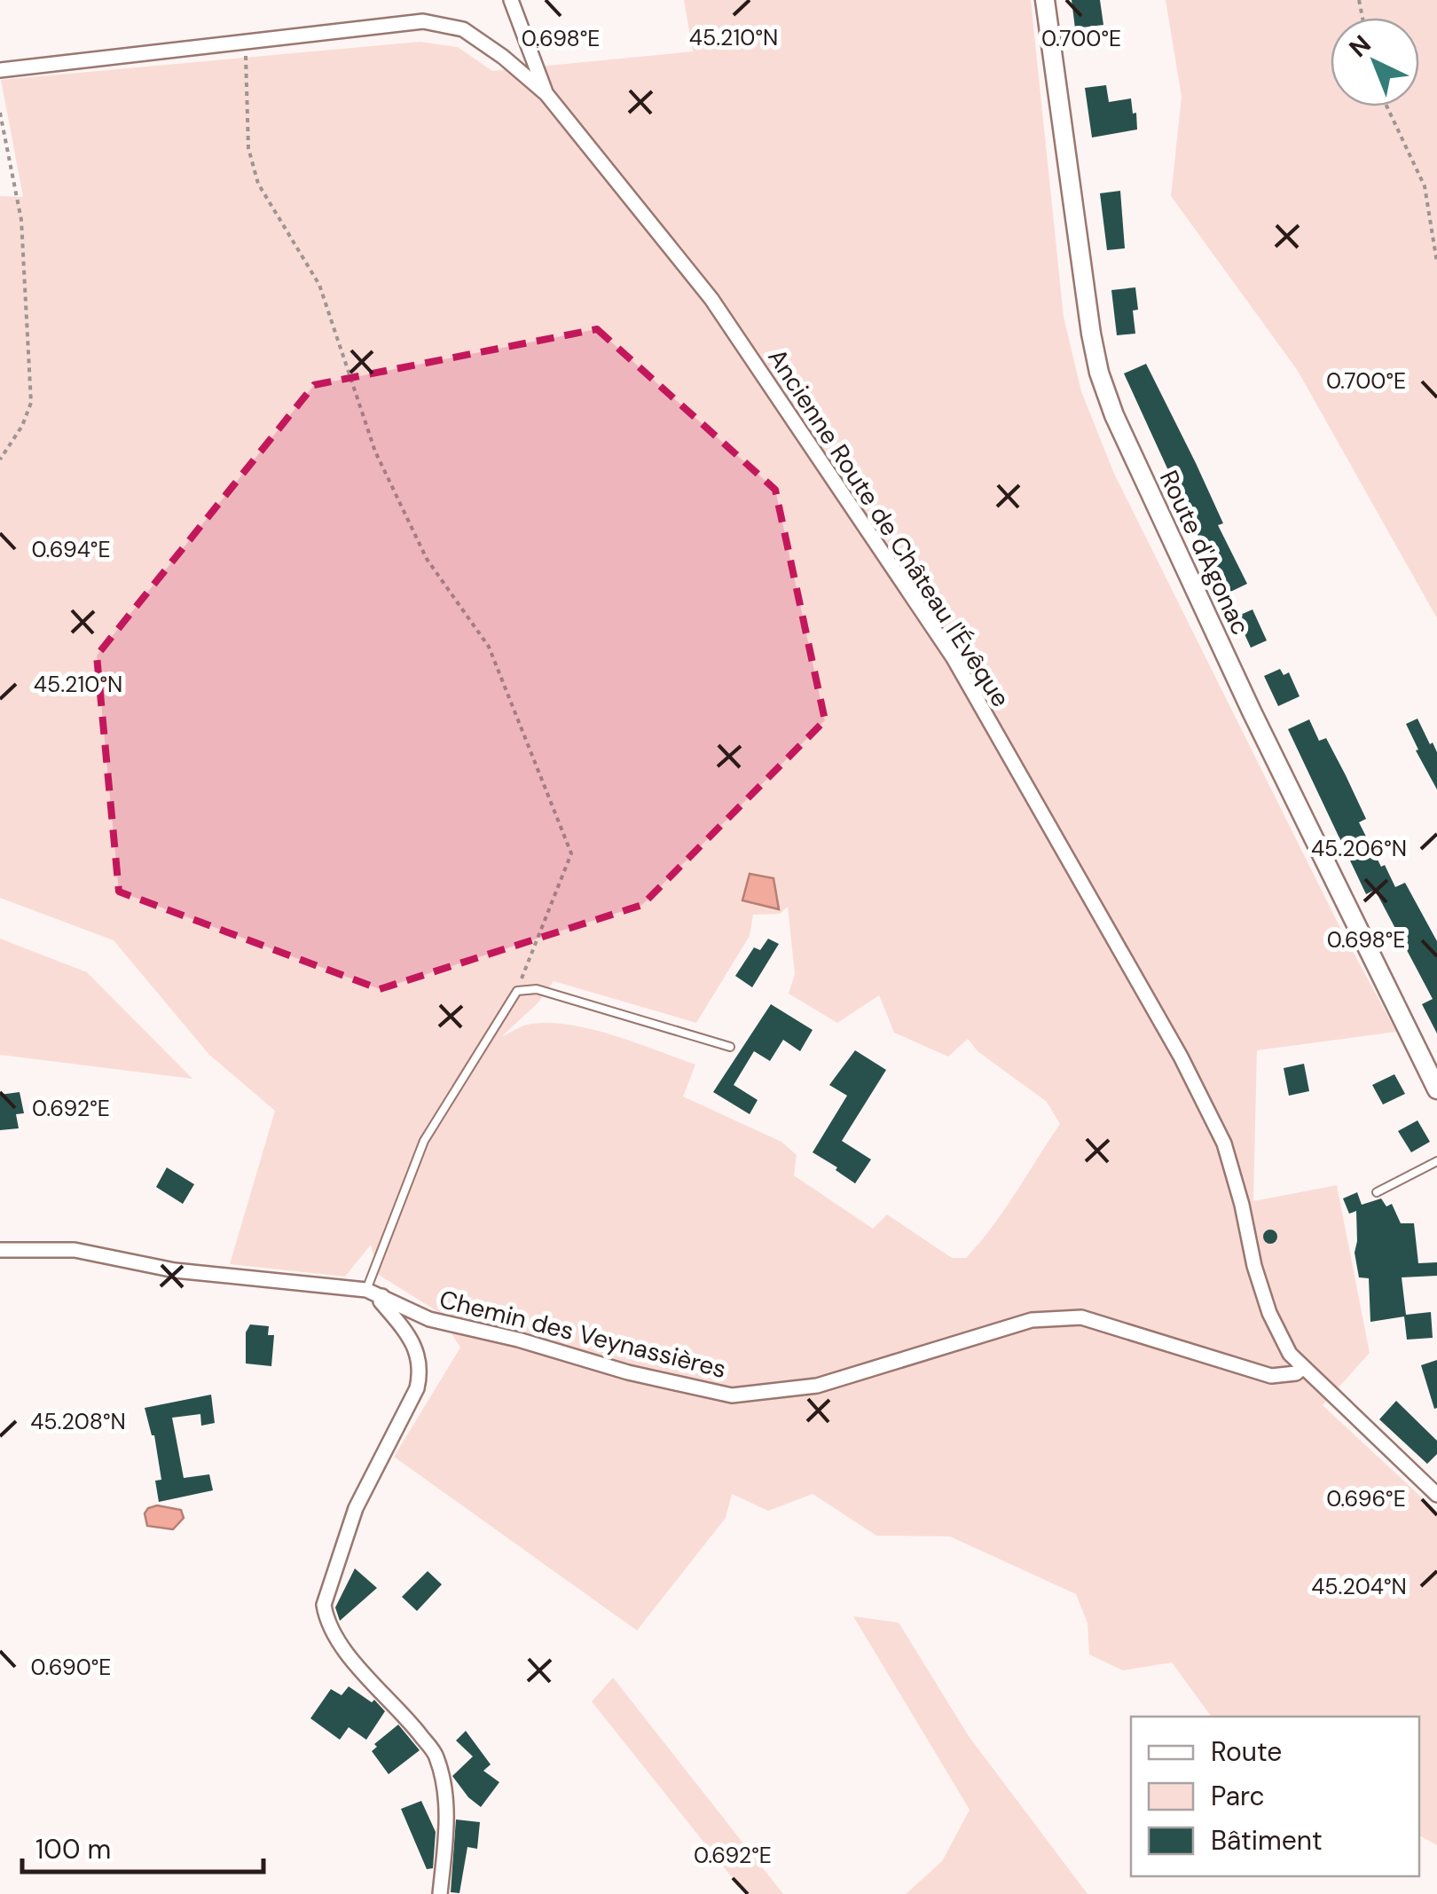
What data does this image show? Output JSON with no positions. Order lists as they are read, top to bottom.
{
  "streets": {
    "main road": ["Route d'Agonac"],
    "street": ["Ancienne Route de Château l'Évêque", "Chemin des Veynassières"]
  },
  "crossings": [
    ["Ancienne Route de Château l'Évêque", "Chemin des Veynassières"]
  ],
  "legend": ["Route", "Parc", "Bâtiment"],
  "scale_bar": "100 m",
  "north": "top left",
  "coordinates": [
    "45.210°N",
    "0.698°E",
    "0.700°E",
    "0.694°E",
    "45.206°N",
    "0.692°E",
    "45.208°N",
    "0.696°E",
    "45.204°N",
    "0.690°E"
  ]
}
